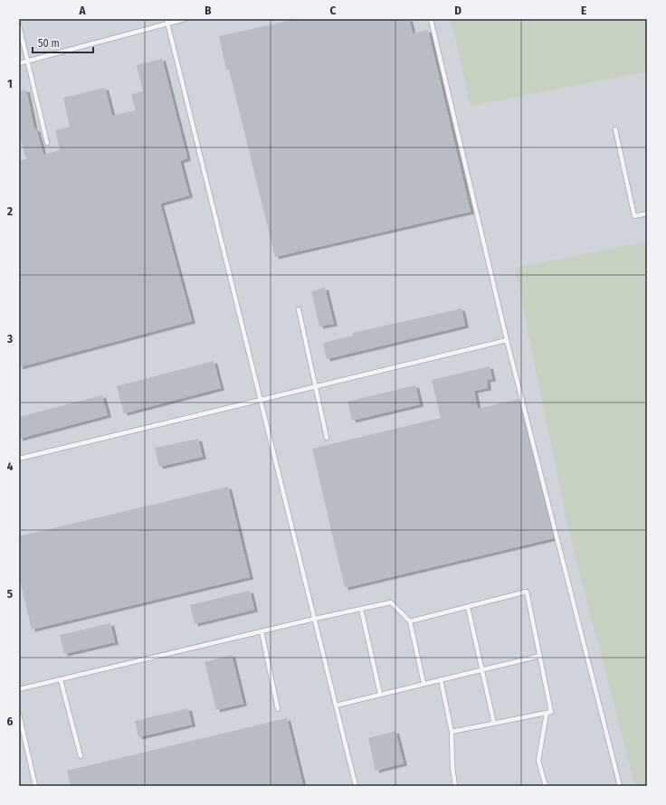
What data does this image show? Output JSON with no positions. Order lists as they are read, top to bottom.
{
  "scale_bar": "50 m",
  "grid": {
    "columns": [
      "A",
      "B",
      "C",
      "D",
      "E"
    ],
    "rows": [
      "1",
      "2",
      "3",
      "4",
      "5",
      "6"
    ]
  }
}
